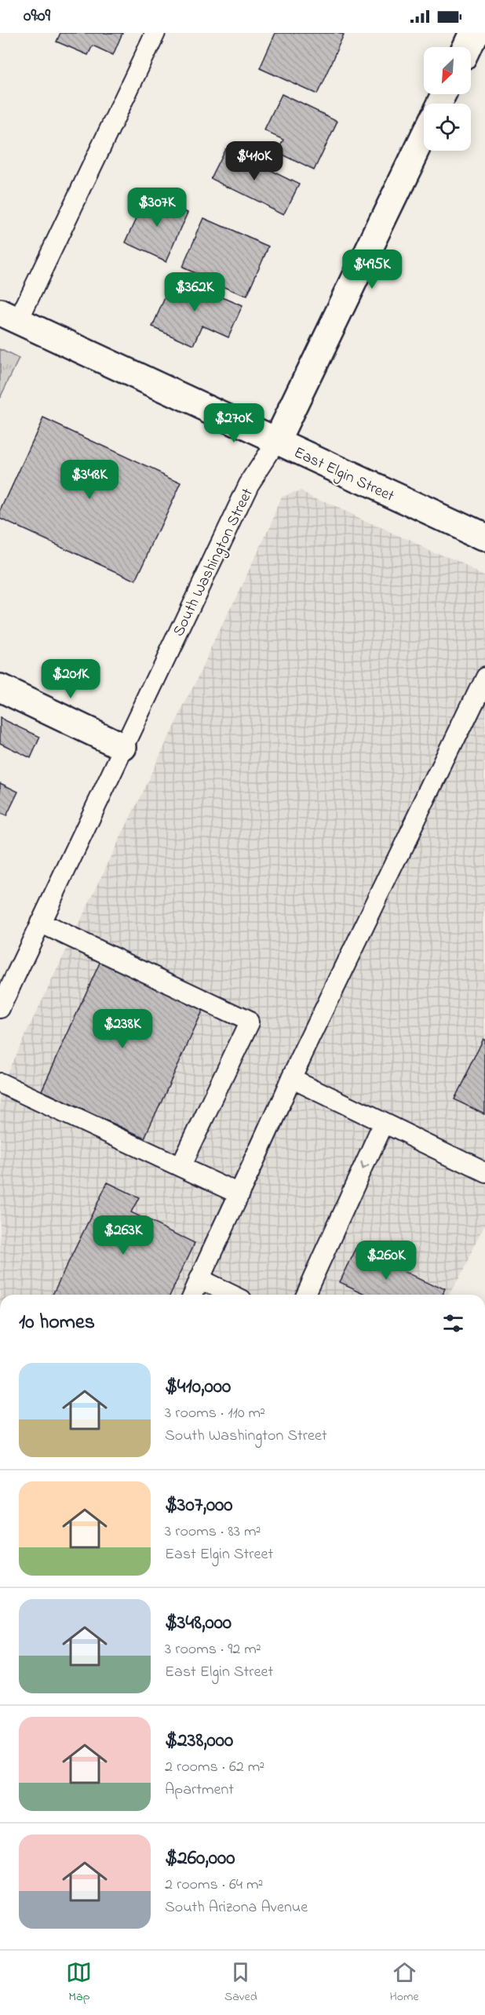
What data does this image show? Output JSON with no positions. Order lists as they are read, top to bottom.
{
  "streets": {
    "street": ["East Elgin Street", "South Washington Street"]
  },
  "crossings": [
    ["East Elgin Street", "South Washington Street"]
  ],
  "north": "bottom left",
  "page": {
    "status": "09:09",
    "price": [
      "$410K",
      "$307K",
      "$495K",
      "$362K",
      "$270K",
      "$348K",
      "$201K",
      "$238K",
      "$263K",
      "$260K"
    ],
    "heading": "10 homes",
    "list": [
      {
        "name": "$410,000",
        "note": "3 rooms · 110 m² · South Washington Street"
      },
      {
        "name": "$307,000",
        "note": "3 rooms · 83 m² · East Elgin Street"
      },
      {
        "name": "$348,000",
        "note": "3 rooms · 92 m² · East Elgin Street"
      },
      {
        "name": "$238,000",
        "note": "2 rooms · 62 m² · Apartment"
      },
      {
        "name": "$260,000",
        "note": "2 rooms · 64 m² · South Arizona Avenue"
      }
    ],
    "tabs": ["Map", "Saved", "Home"]
  }
}
